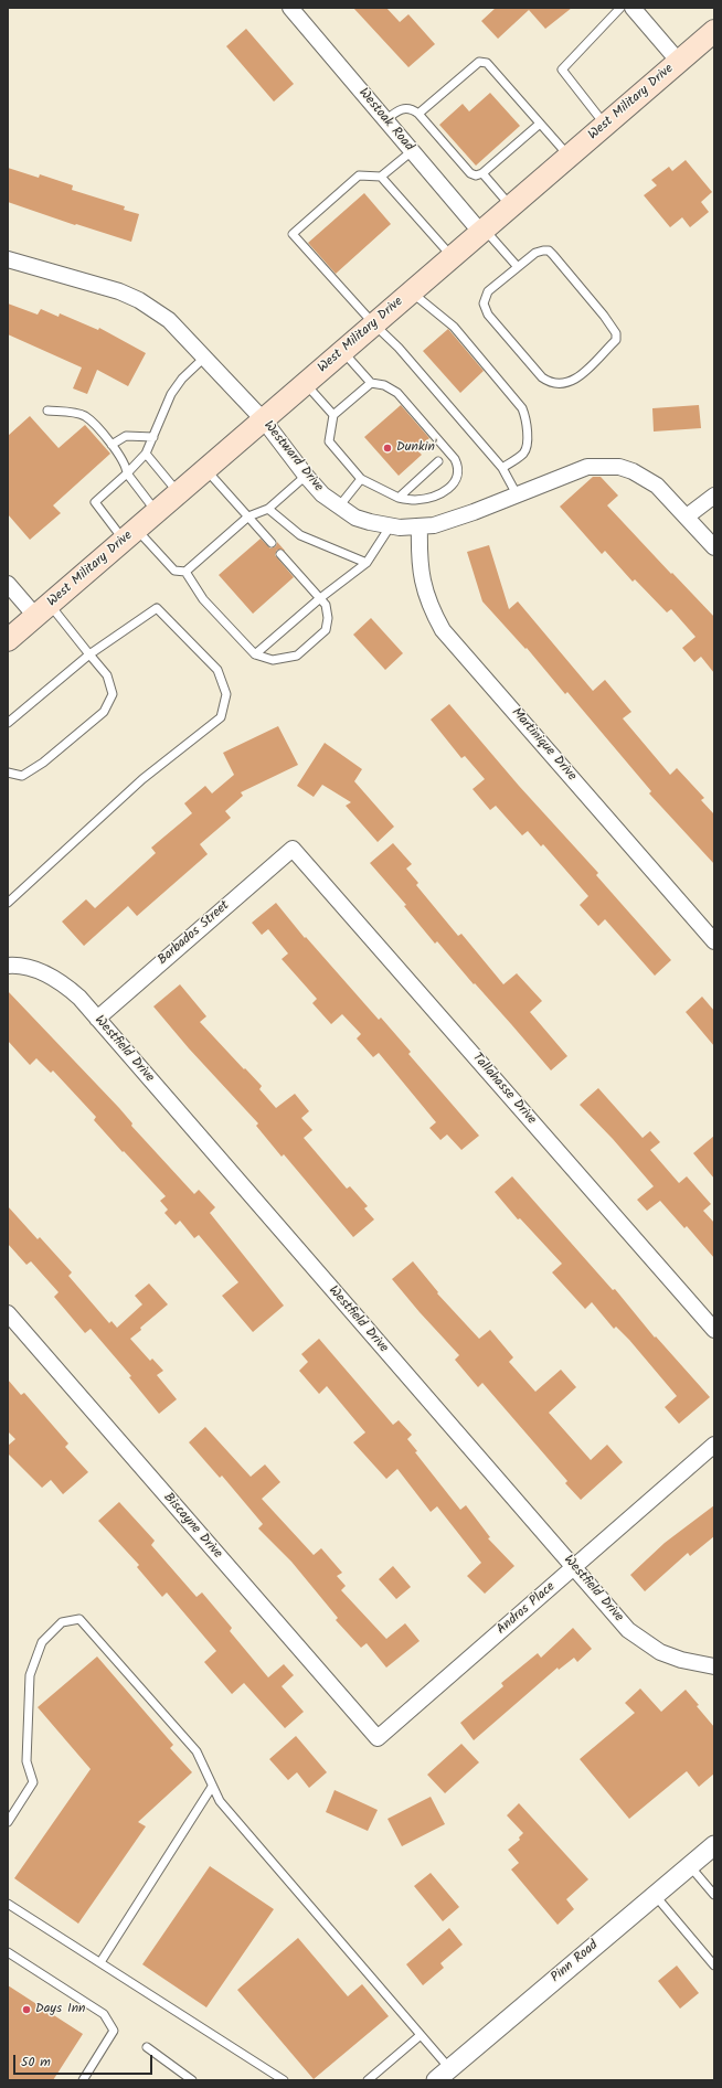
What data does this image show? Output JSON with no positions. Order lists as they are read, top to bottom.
{
  "streets": {
    "main road": ["West Military Drive"],
    "street": [
      "Westoak Road",
      "Westward Drive",
      "Martinique Drive",
      "Barbados Street",
      "Westfield Drive",
      "Tallahasse Drive",
      "Biscayne Drive",
      "Andros Place",
      "Pinn Road"
    ]
  },
  "crossings": [
    ["West Military Drive", "Westoak Road"],
    ["West Military Drive", "Westward Drive"],
    ["Westward Drive", "Martinique Drive"],
    ["Barbados Street", "Westfield Drive"],
    ["Barbados Street", "Tallahasse Drive"],
    ["Westfield Drive", "Andros Place"],
    ["Biscayne Drive", "Andros Place"]
  ],
  "places": ["Dunkin'", "Days Inn"],
  "scale_bar": "50 m"
}
